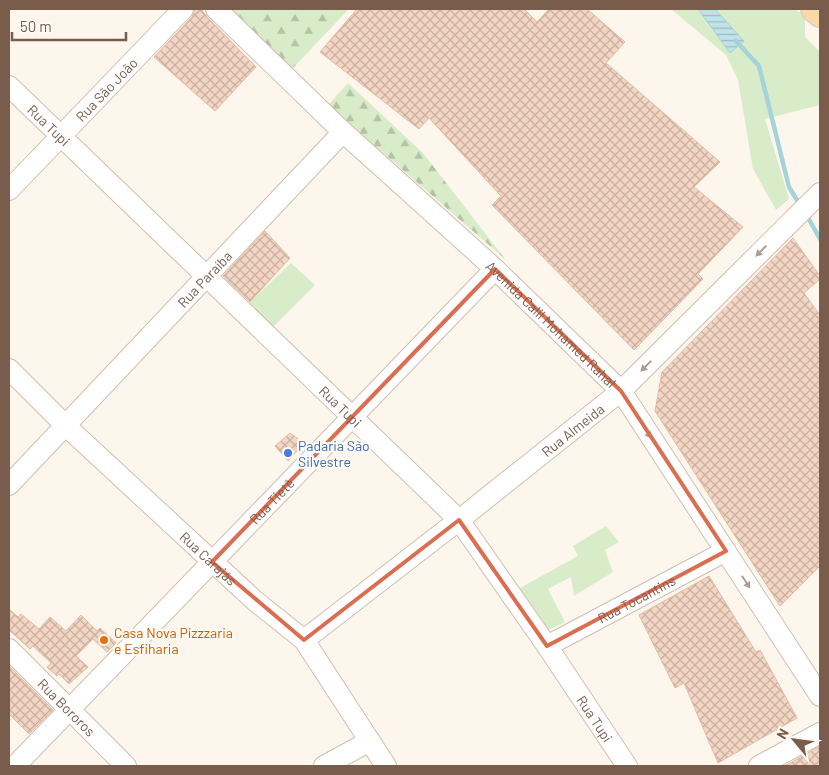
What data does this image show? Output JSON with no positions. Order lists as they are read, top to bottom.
{
  "streets": {
    "street": [
      "Rua São João",
      "Rua Tupi",
      "Rua Paraíba",
      "Avenida Calil Mohamed Rahal",
      "Rua Almeida",
      "Rua Tietê",
      "Rua Carajás",
      "Rua Tocantins",
      "Rua Bororos"
    ]
  },
  "crossings": [
    ["Rua São João", "Rua Tupi"],
    ["Rua Tupi", "Rua Paraíba"],
    ["Rua Tupi", "Rua Almeida"],
    ["Rua Tupi", "Rua Tietê"],
    ["Rua Tupi", "Rua Tocantins"],
    ["Rua Paraíba", "Avenida Calil Mohamed Rahal"],
    ["Rua Paraíba", "Rua Carajás"],
    ["Avenida Calil Mohamed Rahal", "Rua Almeida"],
    ["Avenida Calil Mohamed Rahal", "Rua Tietê"],
    ["Avenida Calil Mohamed Rahal", "Rua Tocantins"],
    ["Rua Almeida", "Rua Carajás"],
    ["Rua Tietê", "Rua Carajás"],
    ["Rua Tietê", "Rua Bororos"]
  ],
  "one_way": ["Avenida Calil Mohamed Rahal", "Rua Almeida"],
  "places": ["Padaria São Silvestre", "Casa Nova Pizzzaria e Esfiharia"],
  "scale_bar": "50 m",
  "north": "top left"
}
